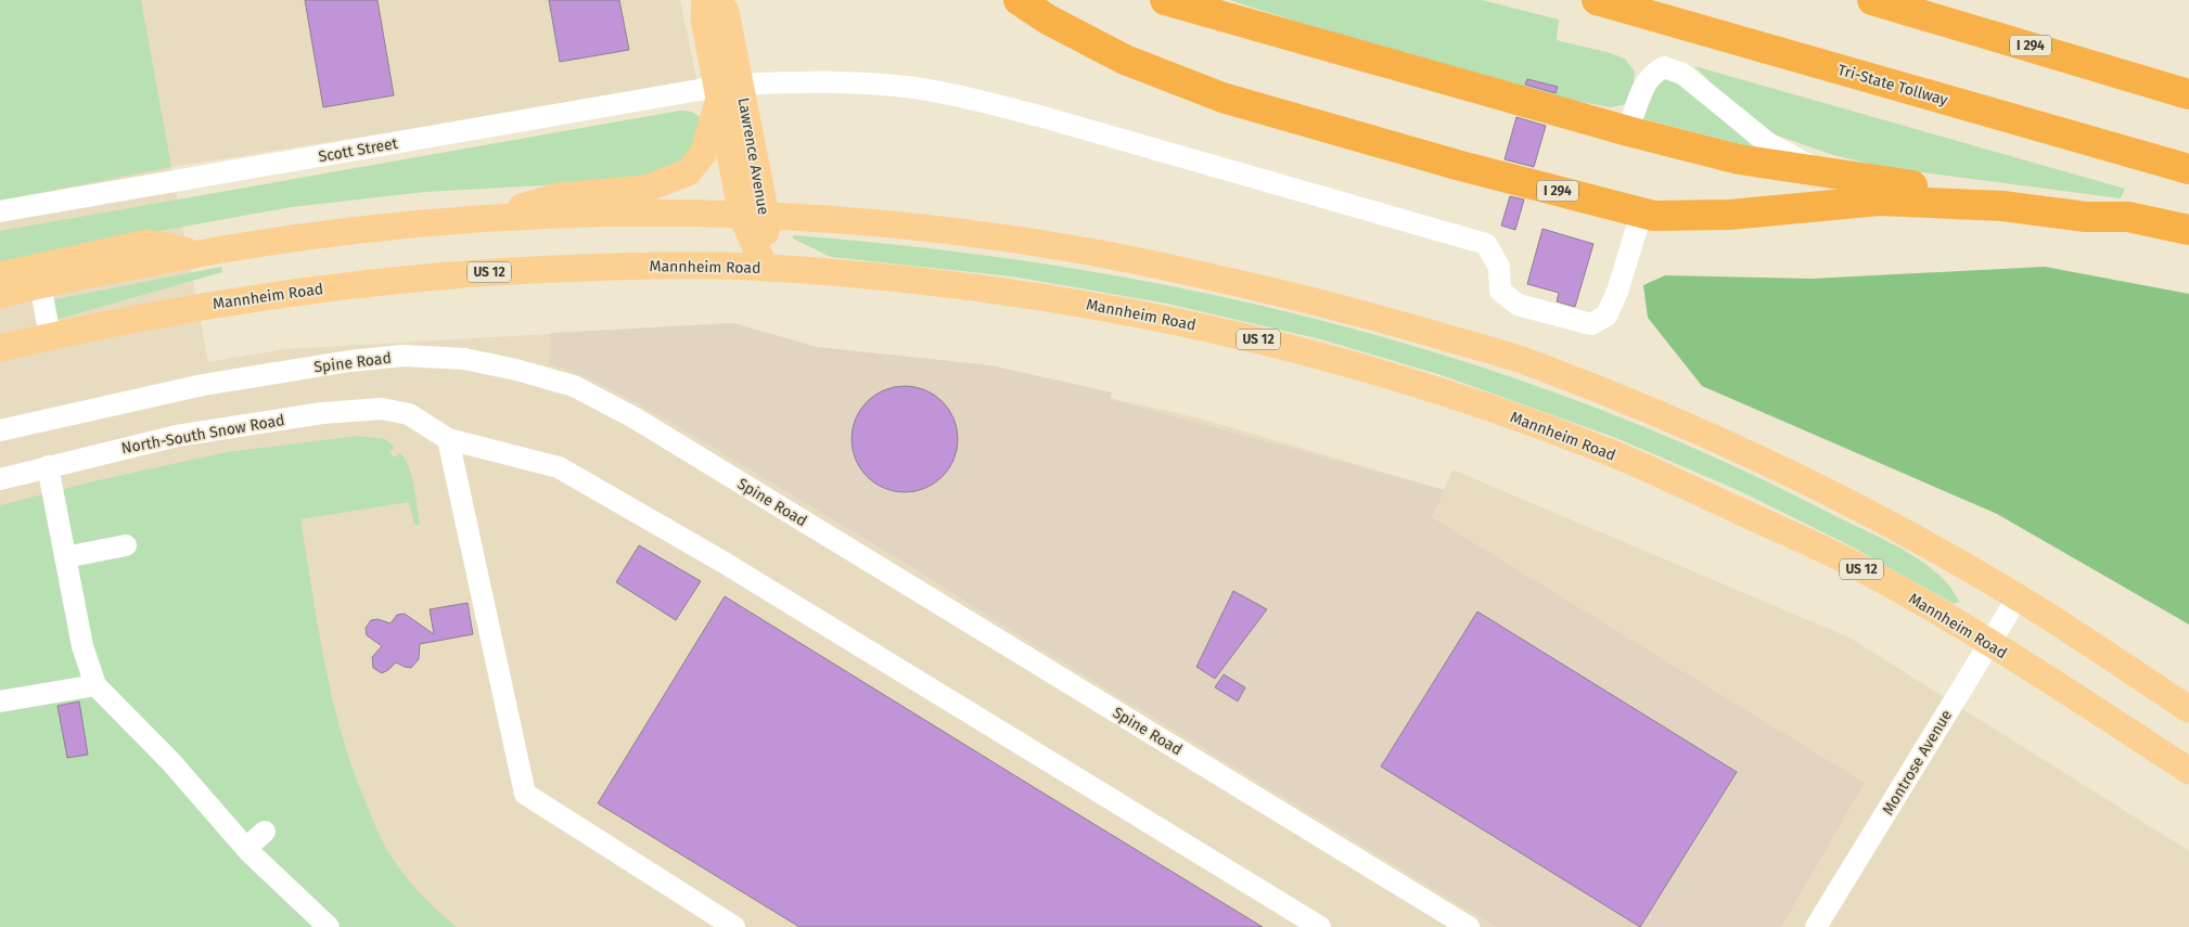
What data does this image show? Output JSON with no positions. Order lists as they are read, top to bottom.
{
  "streets": {
    "highway": ["I 294", "Tri-State Tollway"],
    "main road": ["Lawrence Avenue", "Mannheim Road", "US 12"],
    "street": [
      "Scott Street",
      "Spine Road",
      "North-South Snow Road",
      "Montrose Avenue"
    ]
  },
  "crossings": [
    ["I 294", "Scott Street"],
    ["Scott Street", "Lawrence Avenue"],
    ["Lawrence Avenue", "Mannheim Road"],
    ["Mannheim Road", "Montrose Avenue"]
  ]
}
